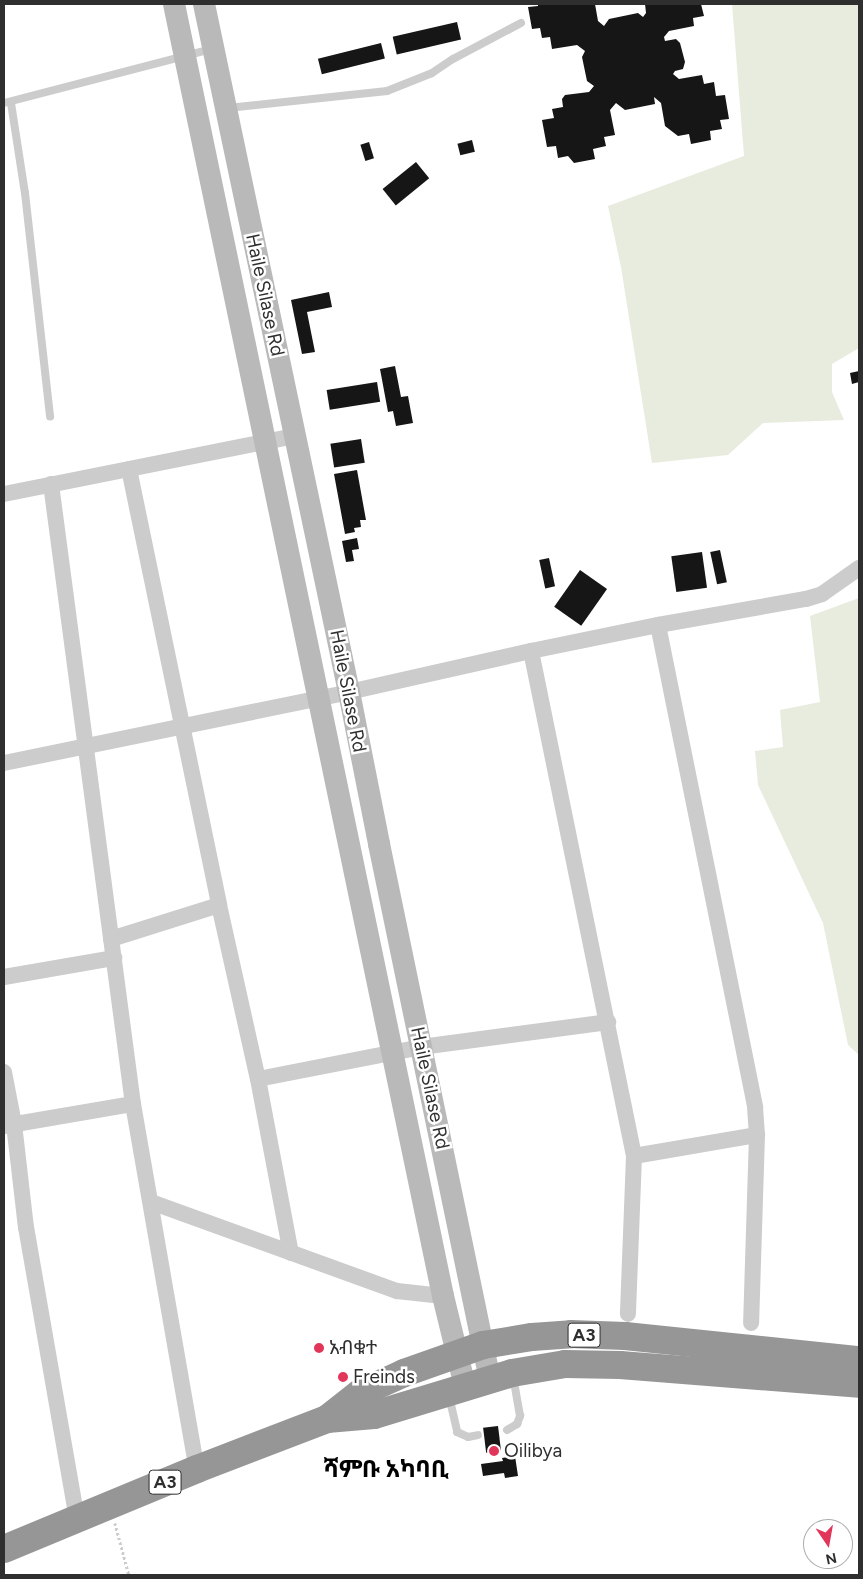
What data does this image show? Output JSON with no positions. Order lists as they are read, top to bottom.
{
  "streets": {
    "highway": ["A3"],
    "main road": ["Haile Silase Rd"]
  },
  "crossings": [
    ["Haile Silase Rd", "A3"]
  ],
  "districts": ["ሻምቡ አካባቢ"],
  "places": ["አብቁተ", "Freinds", "Oilibya"],
  "north": "bottom"
}
